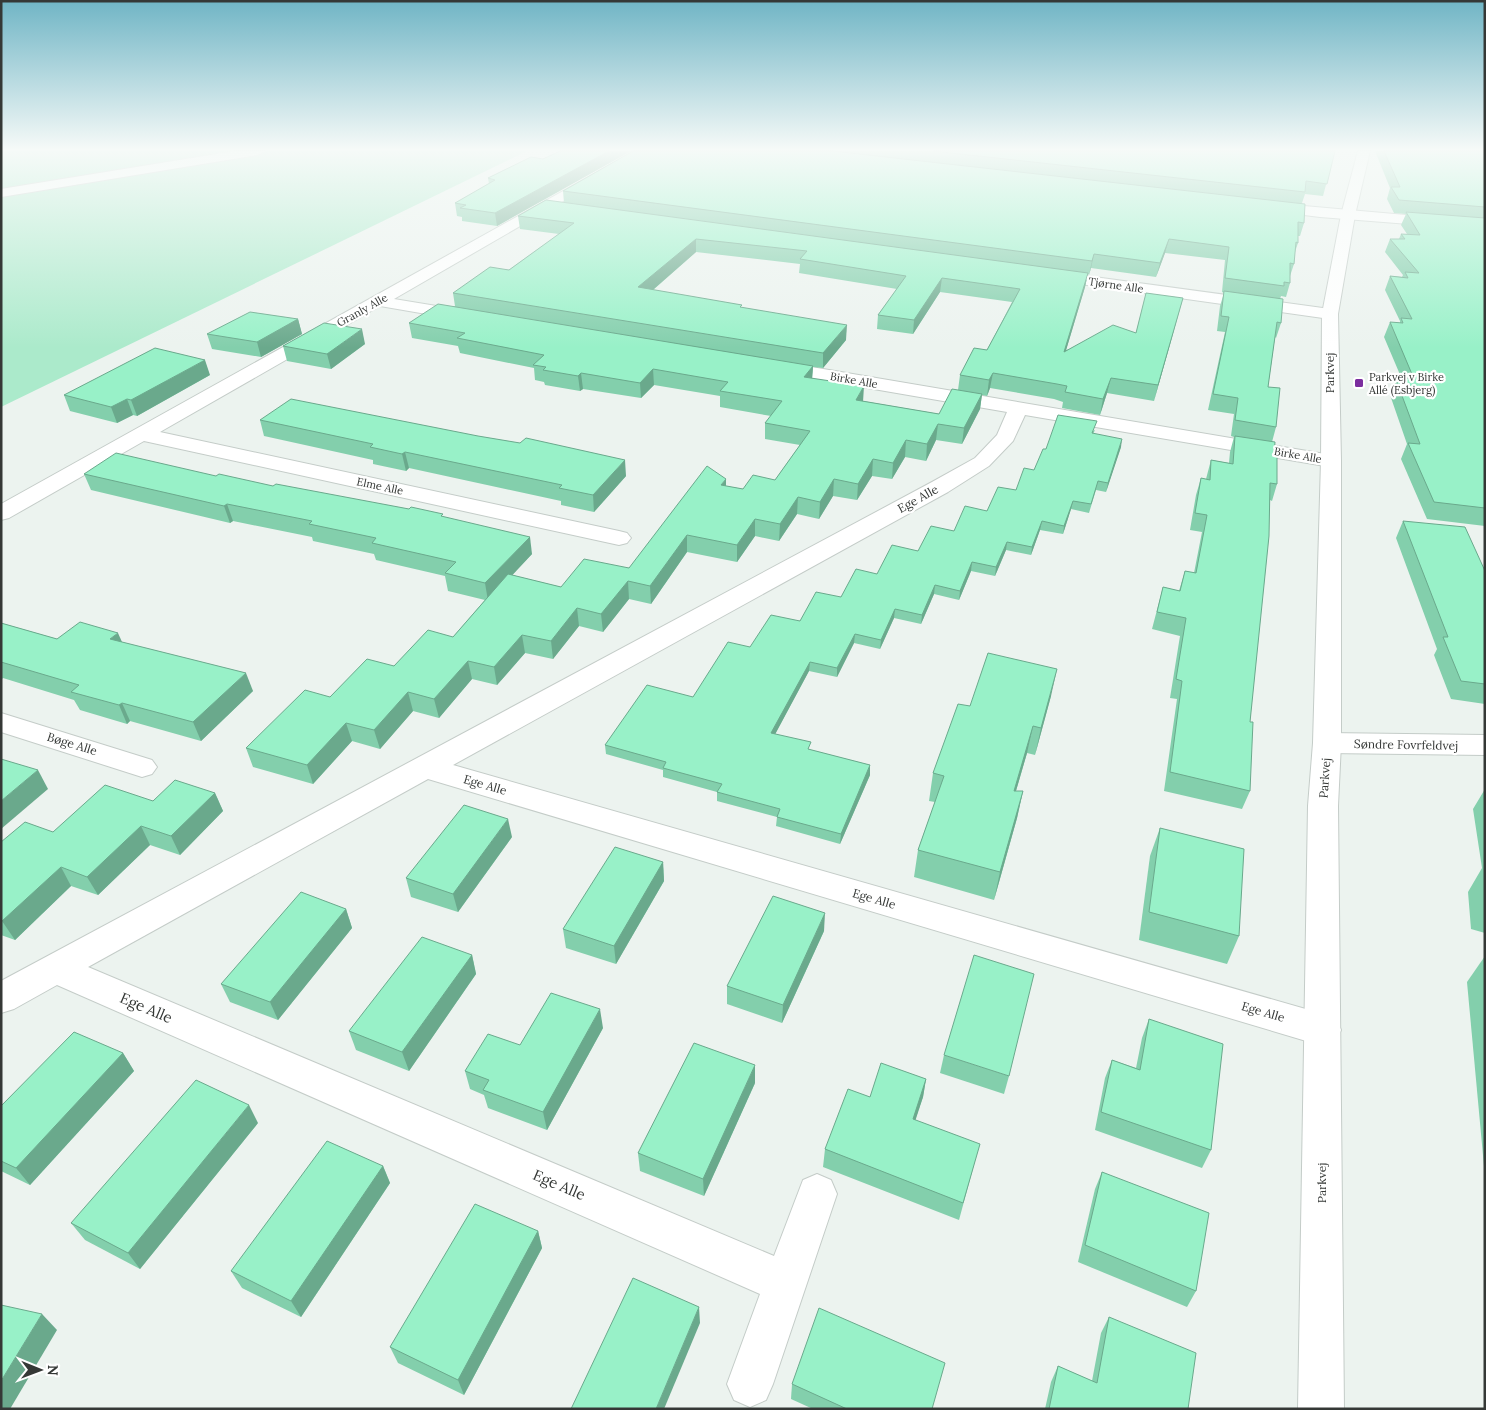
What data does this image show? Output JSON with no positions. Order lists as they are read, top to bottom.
{
  "streets": {
    "street": [
      "Tjørne Alle",
      "Granly Alle",
      "Parkvej",
      "Birke Alle",
      "Elme Alle",
      "Ege Alle",
      "Bøge Alle",
      "Søndre Fovrfeldvej"
    ]
  },
  "crossings": [
    ["Tjørne Alle", "Parkvej"],
    ["Granly Alle", "Elme Alle"],
    ["Parkvej", "Birke Alle"],
    ["Parkvej", "Ege Alle"],
    ["Parkvej", "Søndre Fovrfeldvej"],
    ["Birke Alle", "Ege Alle"]
  ],
  "places": {
    "transit": ["Parkvej v Birke Allé (Esbjerg)"]
  },
  "north": "right"
}
